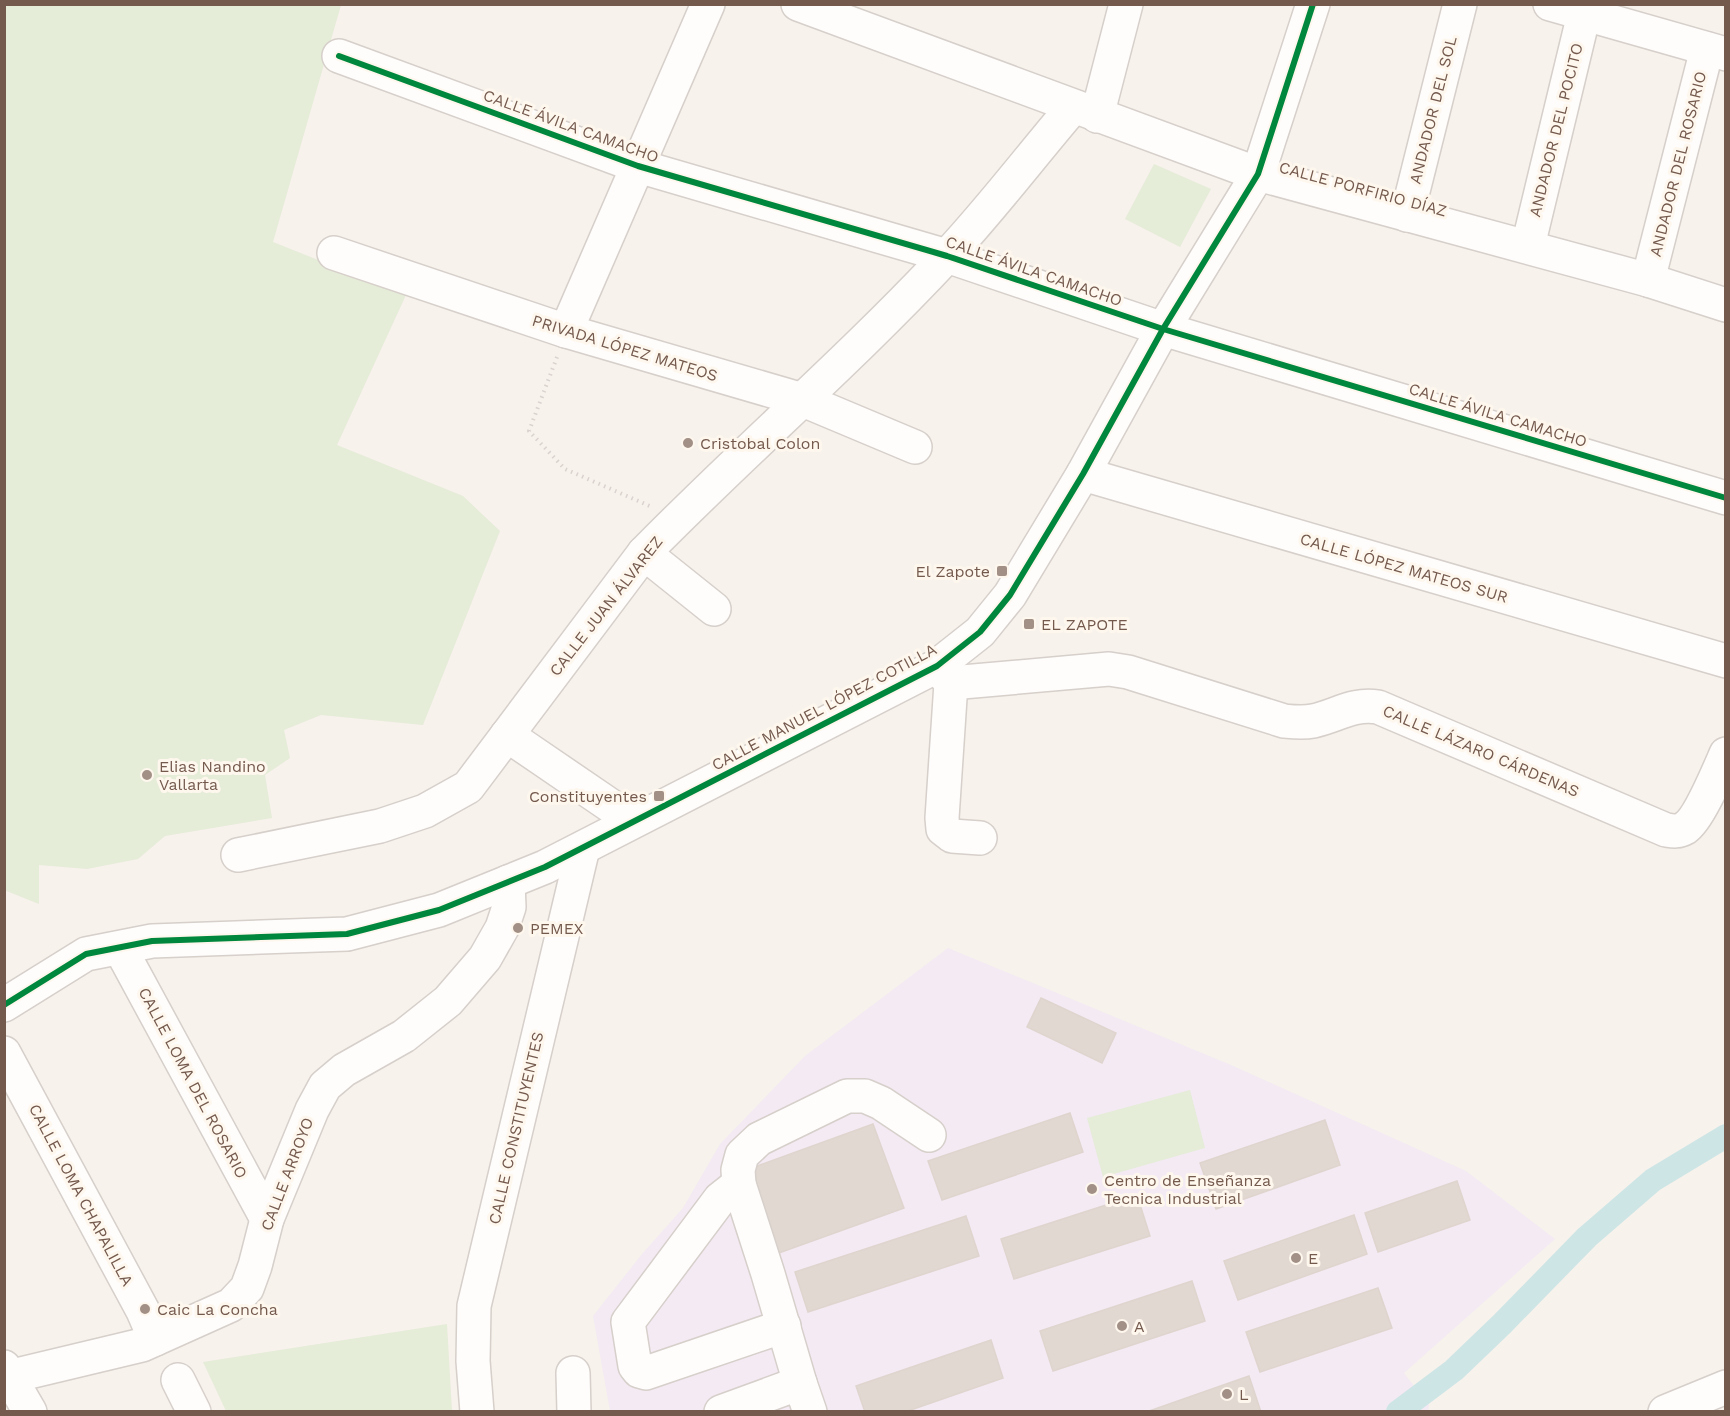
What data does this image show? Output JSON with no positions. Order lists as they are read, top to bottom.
{
  "streets": {
    "street": [
      "ANDADOR DEL SOL",
      "CALLE ÁVILA CAMACHO",
      "ANDADOR DEL POCITO",
      "ANDADOR DEL ROSARIO",
      "CALLE PORFIRIO DÍAZ",
      "PRIVADA LÓPEZ MATEOS",
      "CALLE LÓPEZ MATEOS SUR",
      "CALLE JUAN ÁLVAREZ",
      "CALLE MANUEL LÓPEZ COTILLA",
      "CALLE LÁZARO CÁRDENAS",
      "CALLE LOMA DEL ROSARIO",
      "CALLE CONSTITUYENTES",
      "CALLE ARROYO",
      "CALLE LOMA CHAPALILLA"
    ]
  },
  "crossings": [
    ["ANDADOR DEL SOL", "CALLE PORFIRIO DÍAZ"],
    ["CALLE ÁVILA CAMACHO", "CALLE JUAN ÁLVAREZ"],
    ["CALLE ÁVILA CAMACHO", "CALLE MANUEL LÓPEZ COTILLA"],
    ["ANDADOR DEL POCITO", "CALLE PORFIRIO DÍAZ"],
    ["ANDADOR DEL ROSARIO", "CALLE PORFIRIO DÍAZ"],
    ["CALLE PORFIRIO DÍAZ", "CALLE JUAN ÁLVAREZ"],
    ["CALLE PORFIRIO DÍAZ", "CALLE MANUEL LÓPEZ COTILLA"],
    ["PRIVADA LÓPEZ MATEOS", "CALLE JUAN ÁLVAREZ"],
    ["CALLE LÓPEZ MATEOS SUR", "CALLE MANUEL LÓPEZ COTILLA"],
    ["CALLE MANUEL LÓPEZ COTILLA", "CALLE LÁZARO CÁRDENAS"],
    ["CALLE MANUEL LÓPEZ COTILLA", "CALLE LOMA DEL ROSARIO"],
    ["CALLE MANUEL LÓPEZ COTILLA", "CALLE CONSTITUYENTES"],
    ["CALLE MANUEL LÓPEZ COTILLA", "CALLE ARROYO"],
    ["CALLE LOMA DEL ROSARIO", "CALLE ARROYO"],
    ["CALLE ARROYO", "CALLE LOMA CHAPALILLA"]
  ],
  "places": {
    "other": [
      "Cristobal Colon",
      "Elias Nandino Vallarta",
      "PEMEX",
      "Centro de Enseñanza Tecnica Industrial",
      "E",
      "Caic La Concha",
      "A",
      "L"
    ],
    "transit": ["El Zapote", "EL ZAPOTE", "Constituyentes"]
  }
}
